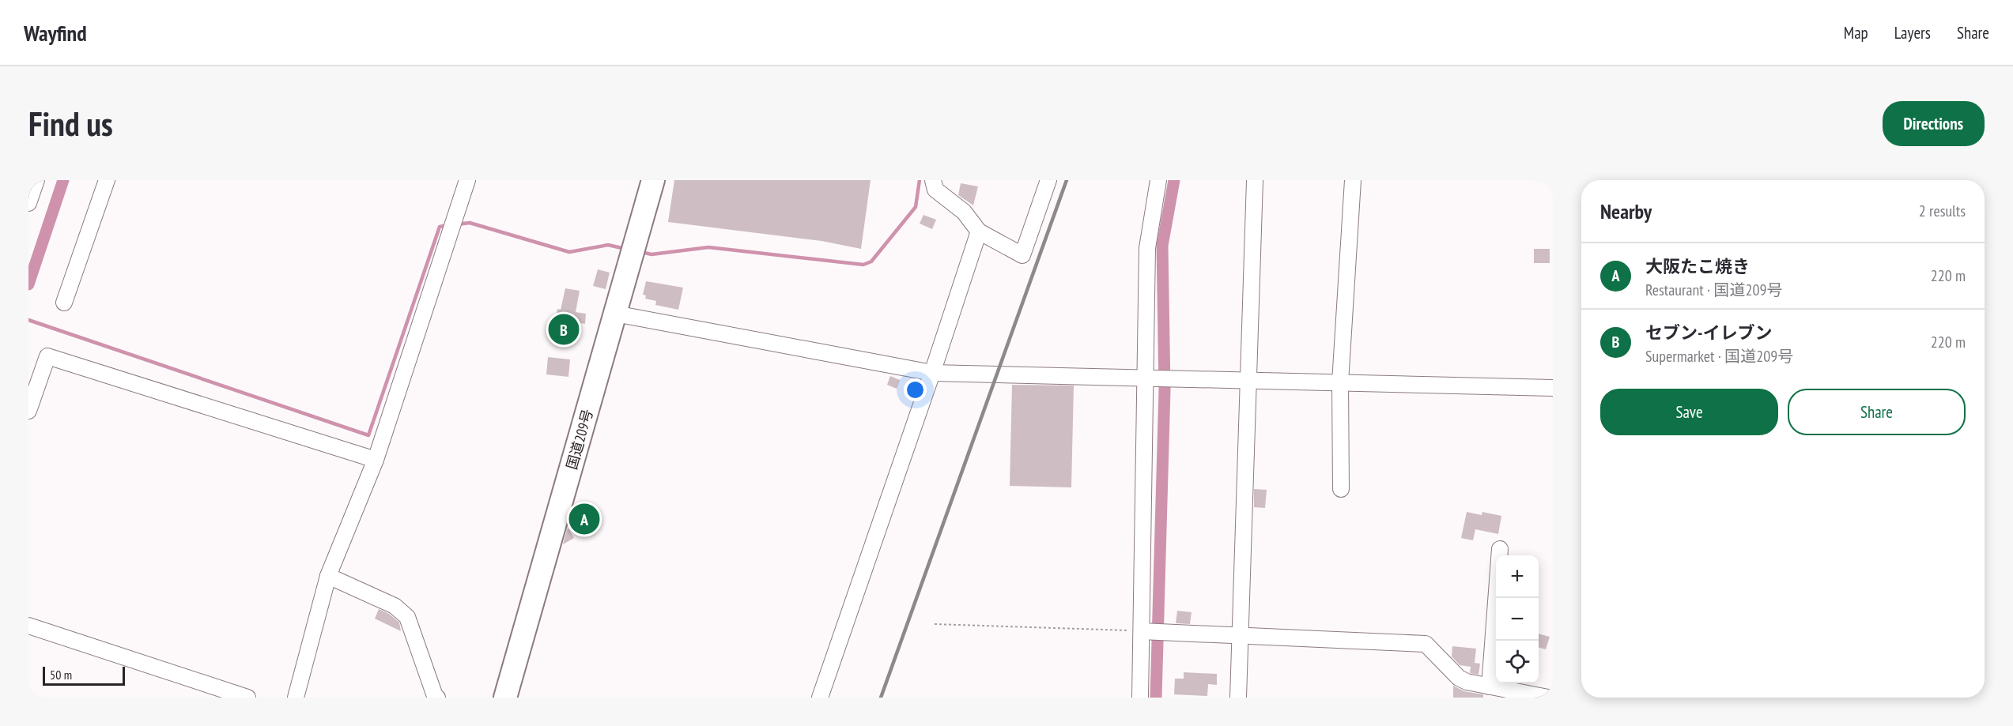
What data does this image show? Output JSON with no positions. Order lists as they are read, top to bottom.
{
  "streets": {
    "highway": ["国道209号"]
  },
  "scale_bar": "50 m",
  "page": {
    "header": "Wayfind",
    "nav": ["Map", "Layers", "Share"],
    "buttons": [
      "Directions",
      ["Save", "Share"]
    ],
    "title": "Find us",
    "heading": ["Nearby", "2 results"],
    "list": [
      {
        "mark": "A",
        "name": "大阪たこ焼き",
        "note": "Restaurant · 国道209号",
        "value": "220 m"
      },
      {
        "mark": "B",
        "name": "セブン-イレブン",
        "note": "Supermarket · 国道209号",
        "value": "220 m"
      }
    ],
    "pins": ["B", "A"],
    "map_buttons": ["+", "−"],
    "scale": "50 m"
  }
}
